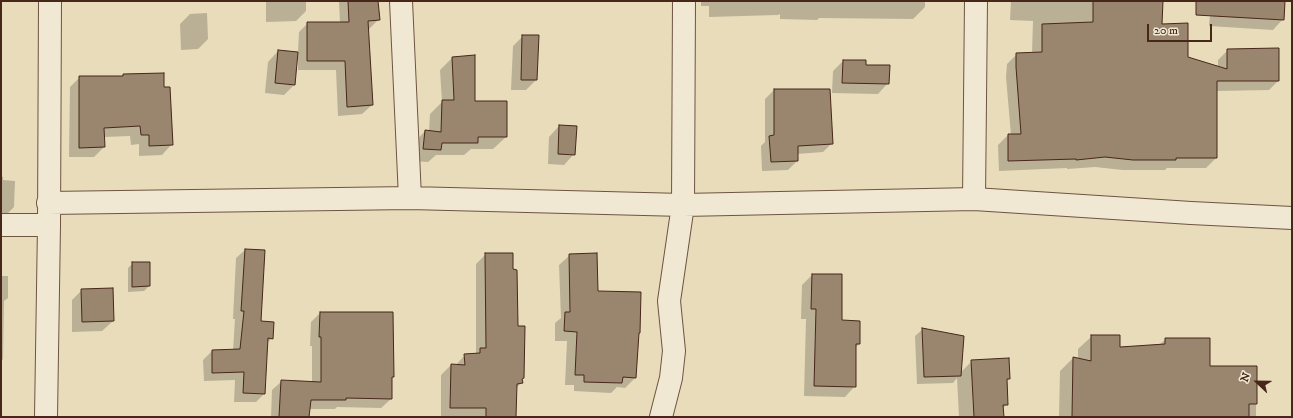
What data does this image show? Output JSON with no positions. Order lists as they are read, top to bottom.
{
  "scale_bar": "20 m",
  "north": "left"
}
